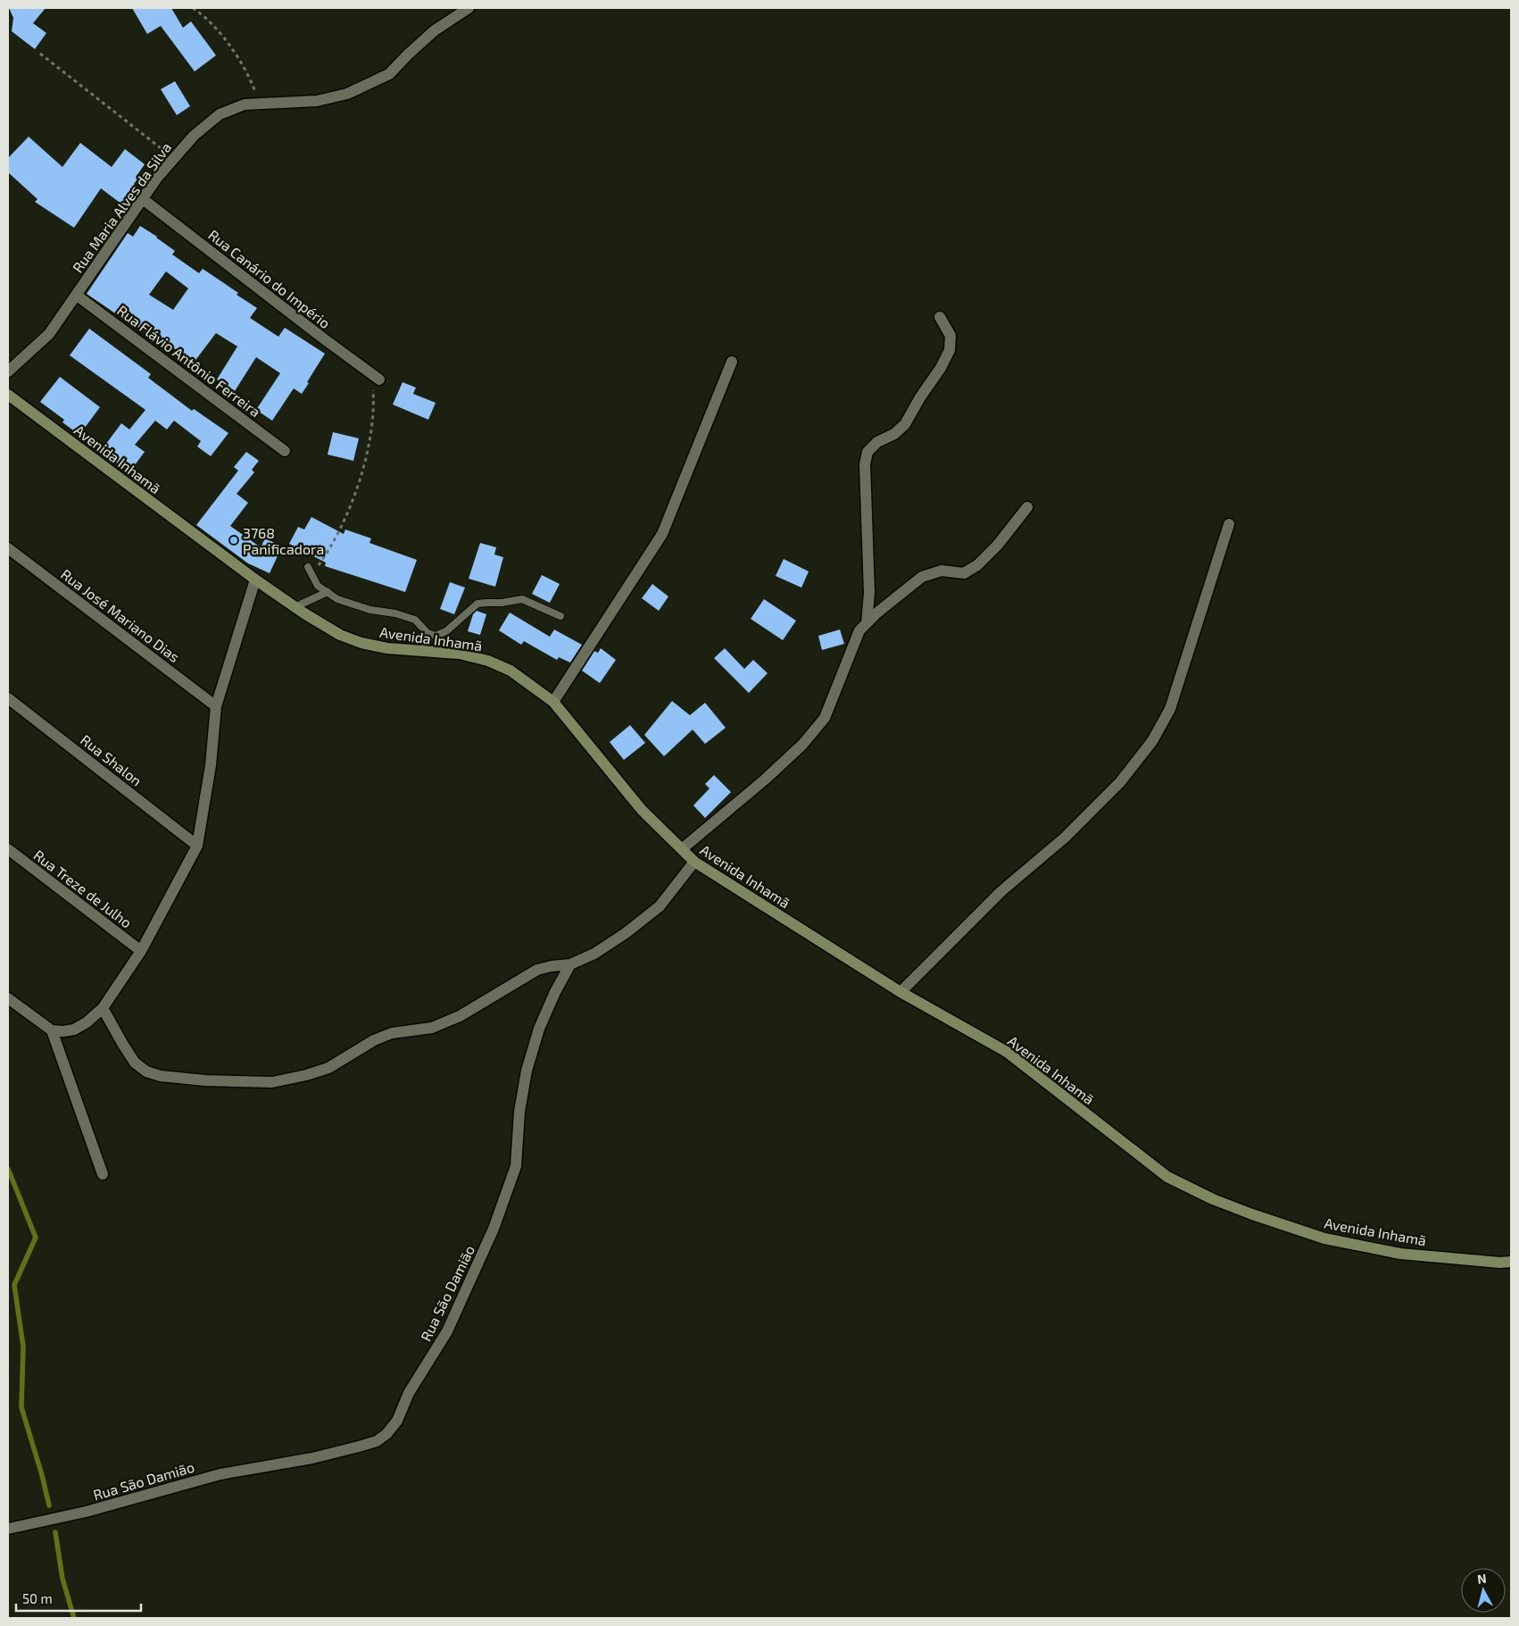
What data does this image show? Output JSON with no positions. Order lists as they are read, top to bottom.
{
  "streets": {
    "street": [
      "Rua Maria Alves da Silva",
      "Rua Canário do Império",
      "Rua Flávio Antônio Ferreira",
      "Avenida Inhamã",
      "Rua José Mariano Dias",
      "Rua Shalon",
      "Rua Treze de Julho",
      "Rua São Damião"
    ]
  },
  "crossings": [
    ["Rua Maria Alves da Silva", "Rua Canário do Império"],
    ["Rua Maria Alves da Silva", "Rua Flávio Antônio Ferreira"]
  ],
  "places": ["3768 Panificadora"],
  "scale_bar": "50 m",
  "north": "top"
}
